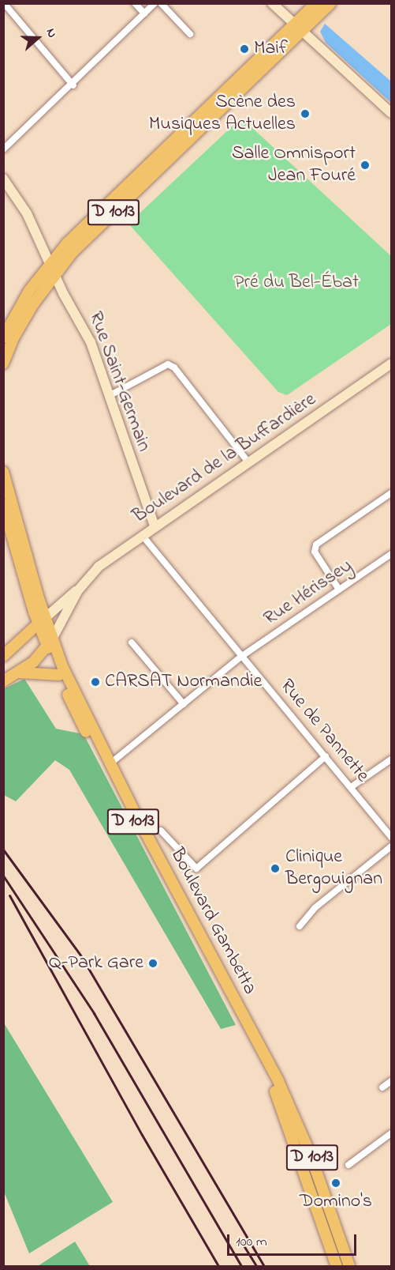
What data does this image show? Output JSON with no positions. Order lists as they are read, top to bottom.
{
  "streets": {
    "main road": [
      "D 1013",
      "Rue Saint-Germain",
      "Boulevard de la Buffardière",
      "Boulevard Gambetta"
    ],
    "street": ["Rue Hérissey", "Rue de Pannette"]
  },
  "crossings": [
    ["D 1013", "Rue Saint-Germain"],
    ["D 1013", "Boulevard de la Buffardière"],
    ["D 1013", "Boulevard Gambetta"],
    ["Rue Saint-Germain", "Boulevard de la Buffardière"],
    ["Boulevard de la Buffardière", "Rue de Pannette"],
    ["Boulevard de la Buffardière", "Boulevard Gambetta"],
    ["Rue Hérissey", "Rue de Pannette"],
    ["Rue Hérissey", "Boulevard Gambetta"]
  ],
  "parks": ["Pré du Bel-Ébat"],
  "places": [
    "Maif",
    "Scène des Musiques Actuelles",
    "Salle Omnisport Jean Fouré",
    "CARSAT Normandie",
    "Clinique Bergouignan",
    "Q-Park Gare",
    "Domino's"
  ],
  "scale_bar": "100 m",
  "north": "right"
}
